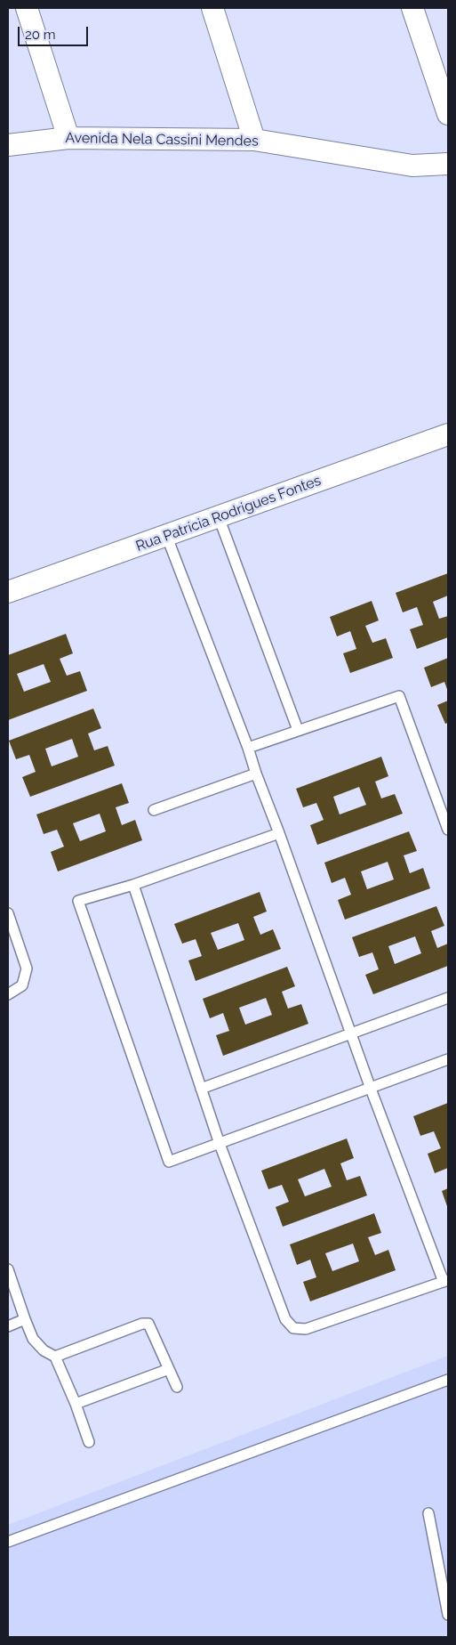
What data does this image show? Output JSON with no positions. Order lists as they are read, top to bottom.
{
  "streets": {
    "street": ["Avenida Nela Cassini Mendes", "Rua Patrícia Rodrigues Fontes"]
  },
  "scale_bar": "20 m"
}
